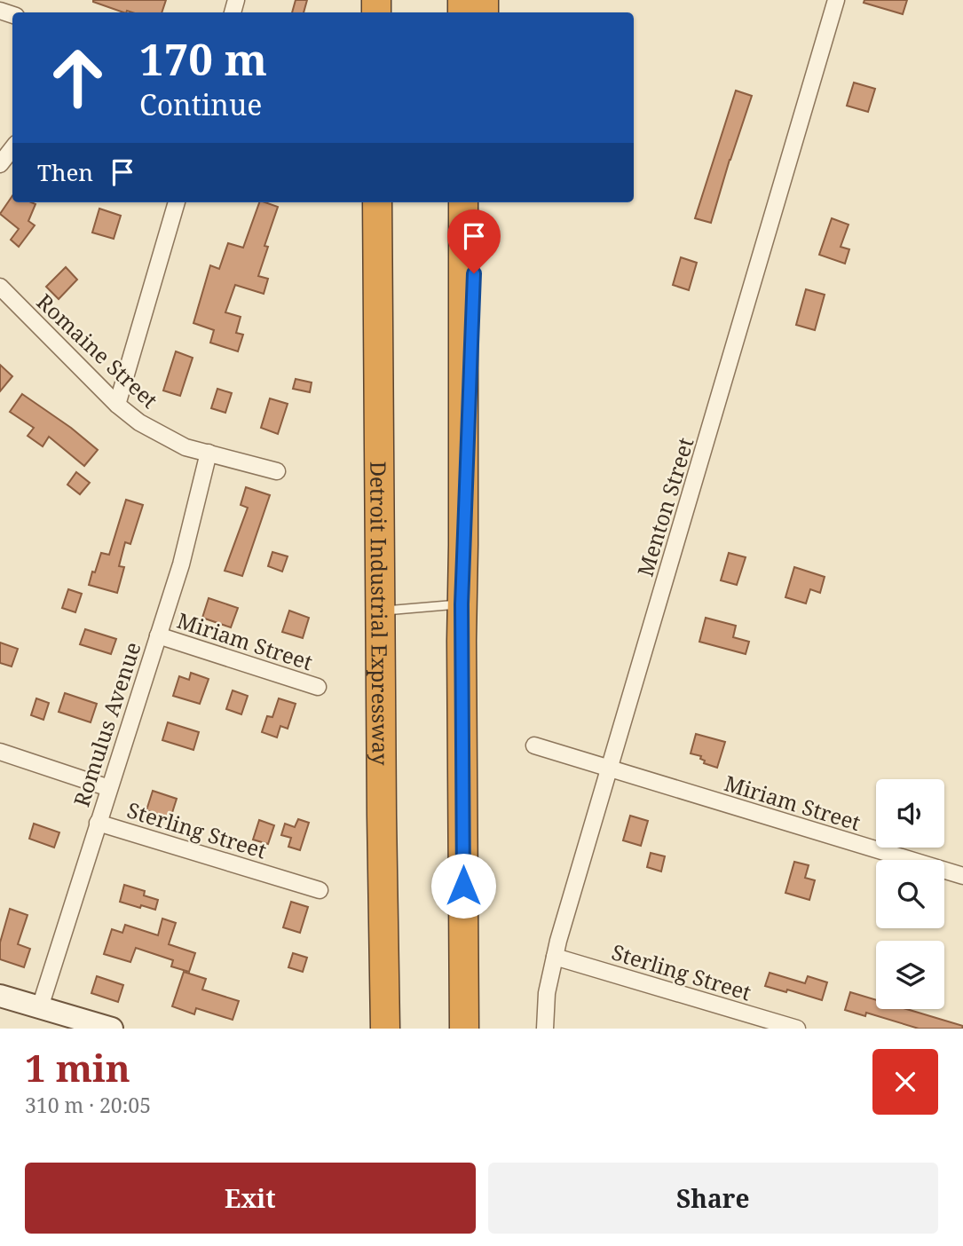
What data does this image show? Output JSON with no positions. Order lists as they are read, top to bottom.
{
  "streets": {
    "highway": ["Detroit Industrial Expressway"],
    "street": [
      "Romaine Street",
      "Menton Street",
      "Miriam Street",
      "Romulus Avenue",
      "Sterling Street"
    ]
  },
  "crossings": [
    ["Romaine Street", "Romulus Avenue"],
    ["Menton Street", "Miriam Street"],
    ["Menton Street", "Sterling Street"],
    ["Miriam Street", "Romulus Avenue"],
    ["Romulus Avenue", "Sterling Street"]
  ],
  "page": {
    "turn": ["170 m", "Continue"],
    "then": "Then",
    "heading": ["1 min", "310 m · 20:05"],
    "buttons": ["Exit", "Share"]
  }
}
